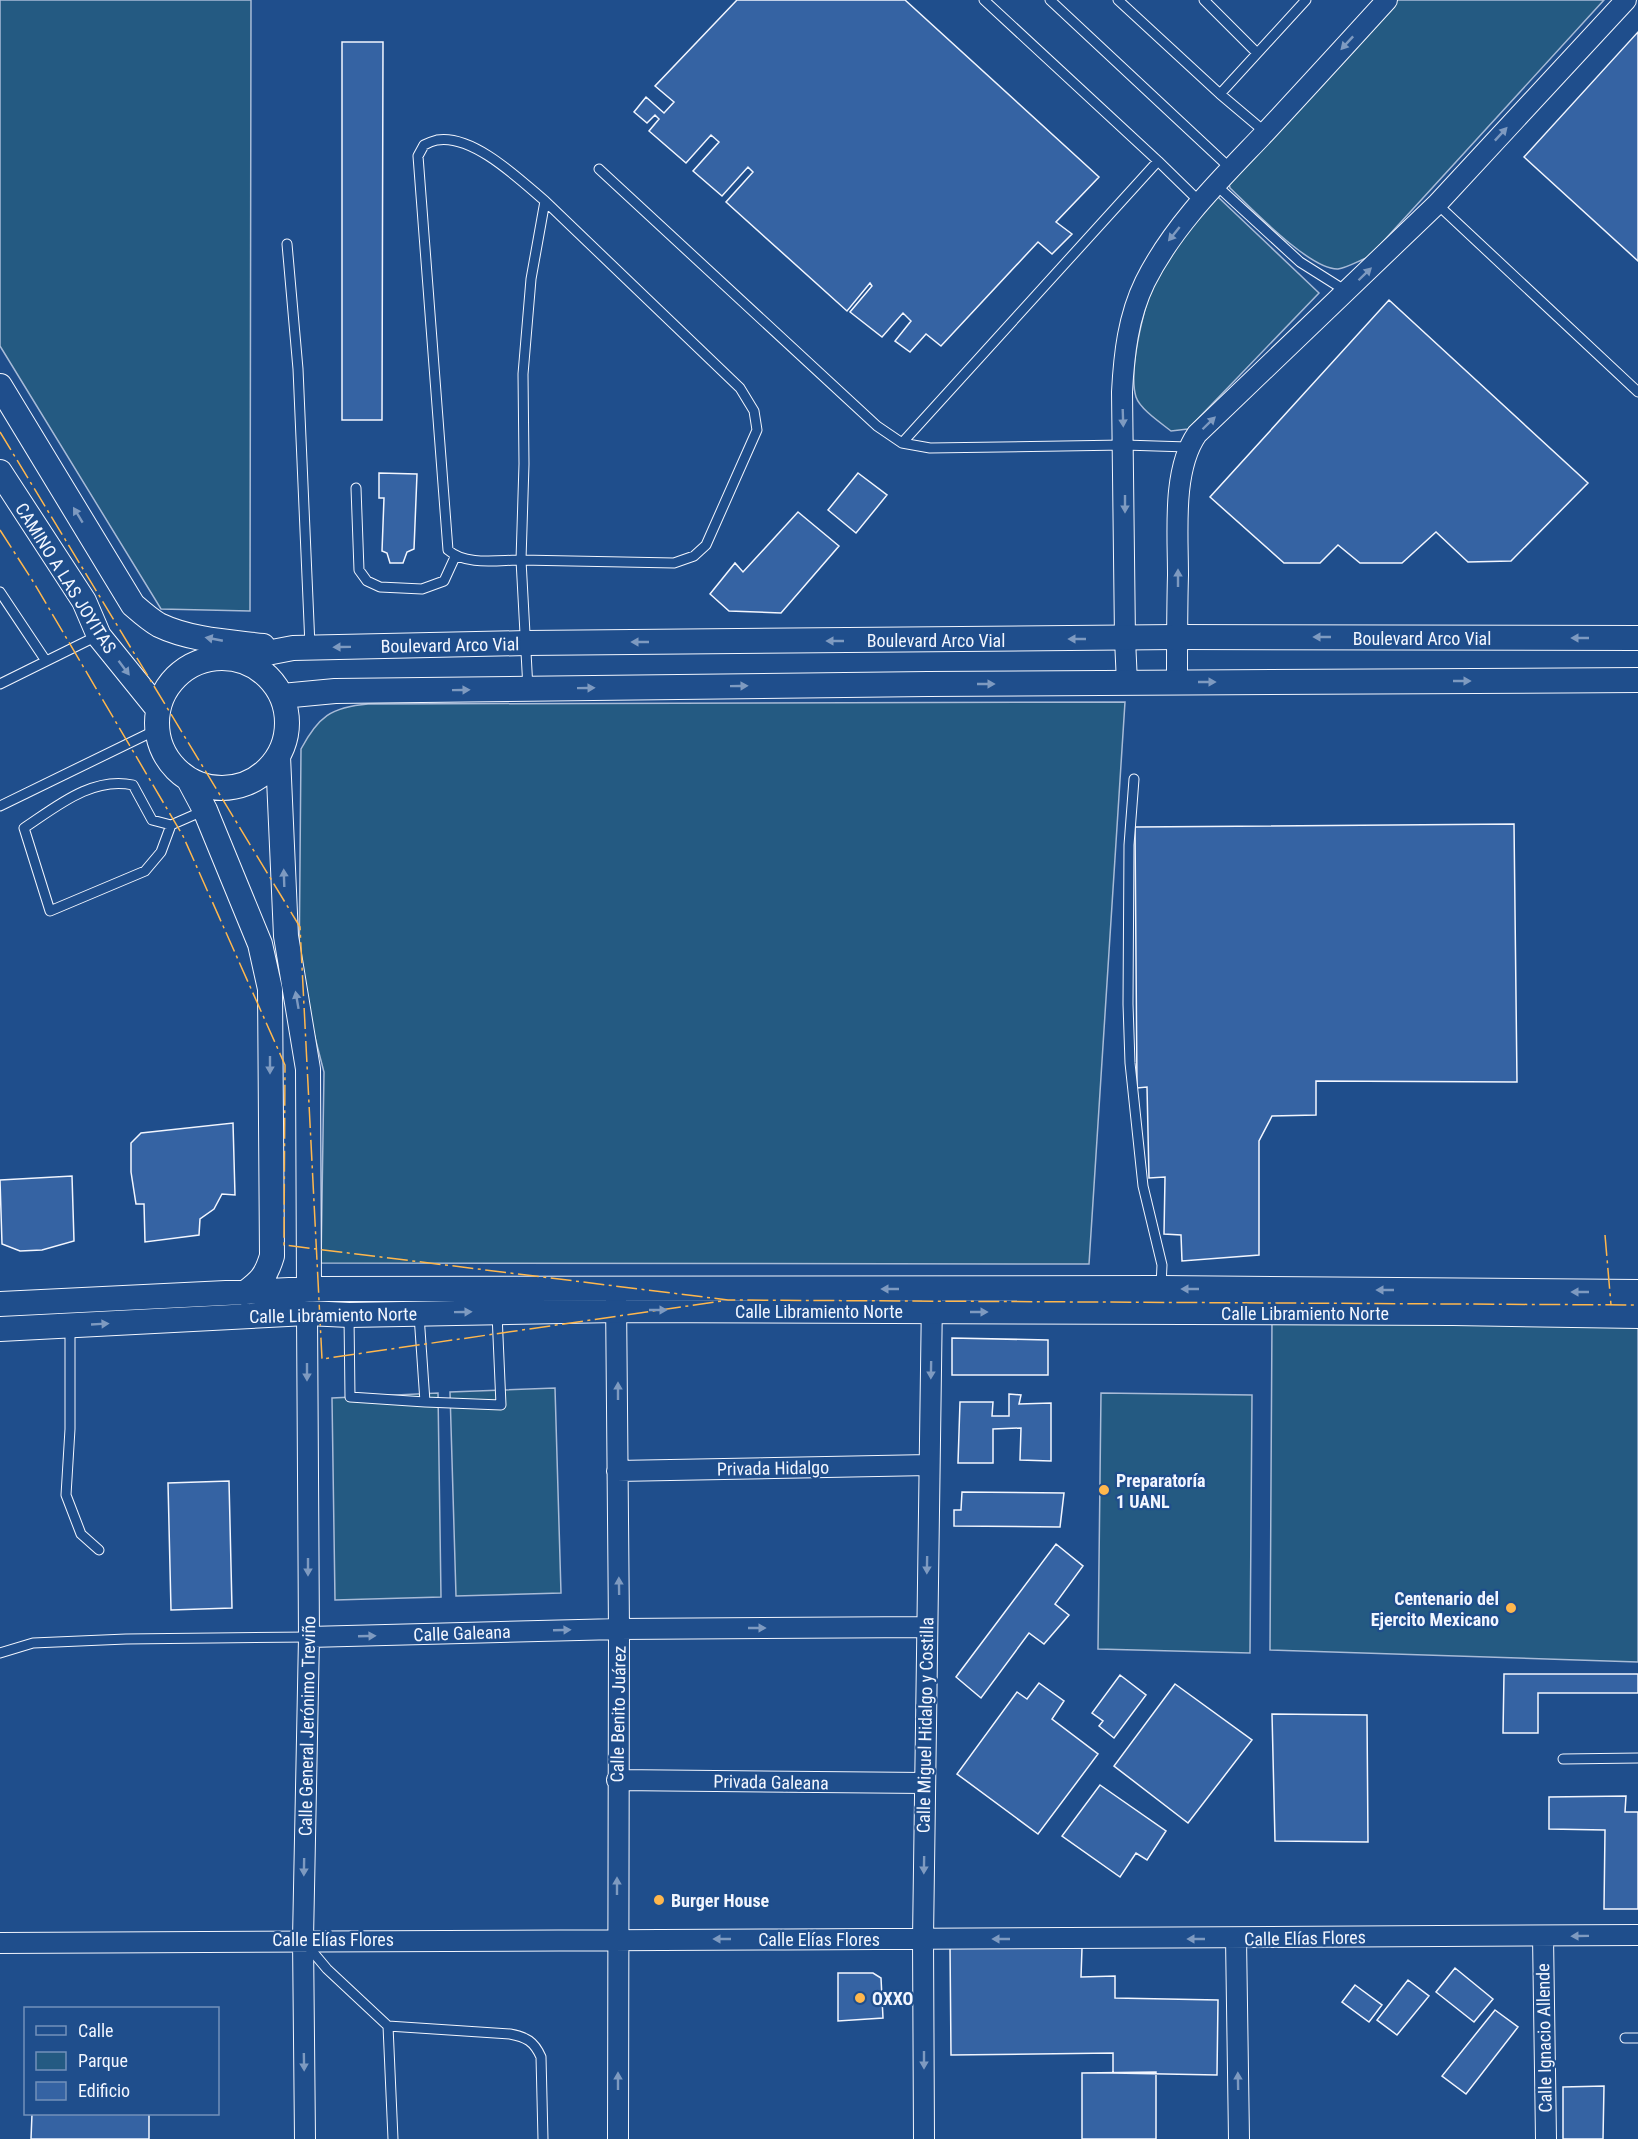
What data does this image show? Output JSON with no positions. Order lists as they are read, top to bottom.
{
  "streets": {
    "street": [
      "CAMINO A LAS JOYITAS",
      "Boulevard Arco Vial",
      "Calle Libramiento Norte",
      "Privada Hidalgo",
      "Calle Galeana",
      "Calle Benito Juárez",
      "Calle Miguel Hidalgo y Costilla",
      "Calle General Jerónimo Treviño",
      "Privada Galeana",
      "Calle Elías Flores",
      "Calle Ignacio Allende"
    ]
  },
  "crossings": [
    ["CAMINO A LAS JOYITAS", "Boulevard Arco Vial"],
    ["Calle Libramiento Norte", "Calle Benito Juárez"],
    ["Calle Libramiento Norte", "Calle Miguel Hidalgo y Costilla"],
    ["Calle Libramiento Norte", "Calle General Jerónimo Treviño"],
    ["Privada Hidalgo", "Calle Benito Juárez"],
    ["Privada Hidalgo", "Calle Miguel Hidalgo y Costilla"],
    ["Calle Galeana", "Calle Benito Juárez"],
    ["Calle Galeana", "Calle Miguel Hidalgo y Costilla"],
    ["Calle Galeana", "Calle General Jerónimo Treviño"],
    ["Calle Benito Juárez", "Privada Galeana"],
    ["Calle Benito Juárez", "Calle Elías Flores"],
    ["Calle Miguel Hidalgo y Costilla", "Privada Galeana"],
    ["Calle Miguel Hidalgo y Costilla", "Calle Elías Flores"],
    ["Calle General Jerónimo Treviño", "Calle Elías Flores"],
    ["Calle Elías Flores", "Calle Ignacio Allende"]
  ],
  "one_way": [
    "Calle Galeana",
    "Calle Benito Juárez",
    "Calle Miguel Hidalgo y Costilla",
    "Calle General Jerónimo Treviño",
    "Calle Elías Flores"
  ],
  "places": [
    "Preparatoría 1 UANL",
    "Centenario del Ejercito Mexicano",
    "Burger House",
    "OXXO"
  ],
  "legend": ["Calle", "Parque", "Edificio"]
}
